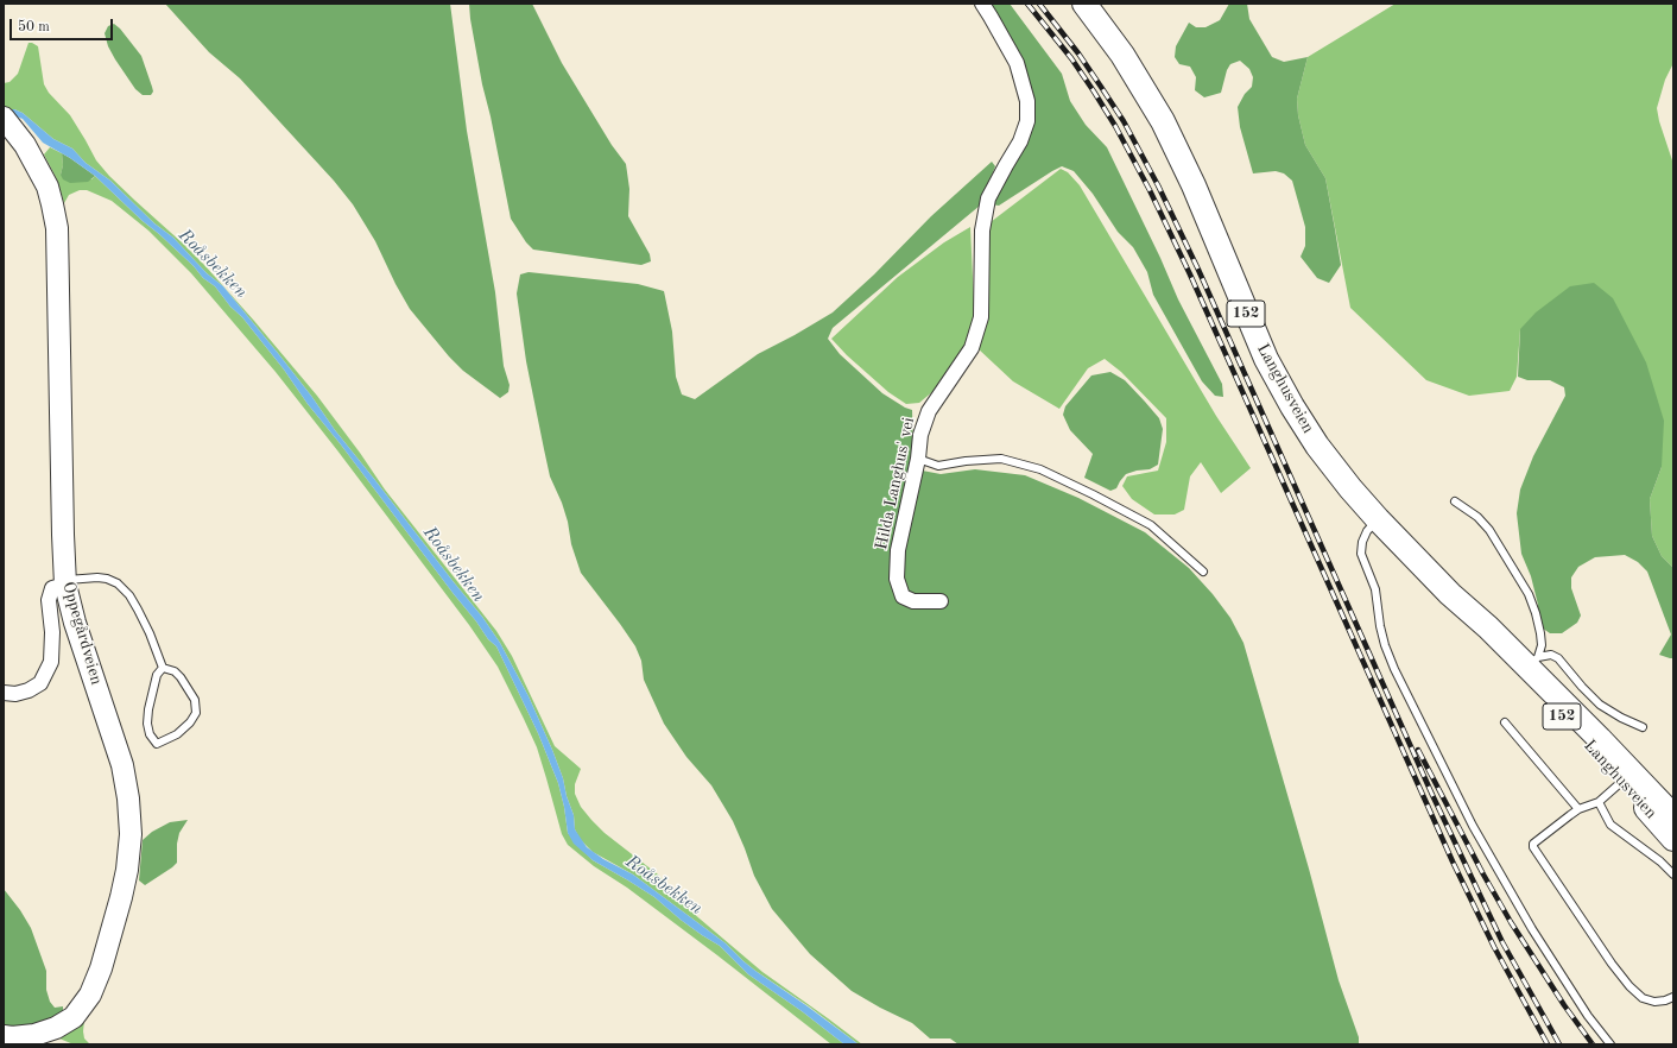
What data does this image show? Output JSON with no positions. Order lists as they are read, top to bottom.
{
  "streets": {
    "main road": ["152", "Langhusveien", "Oppegårdveien"],
    "street": ["Hilda Langhus' vei"]
  },
  "water": ["Roåsbekken"],
  "scale_bar": "50 m"
}
